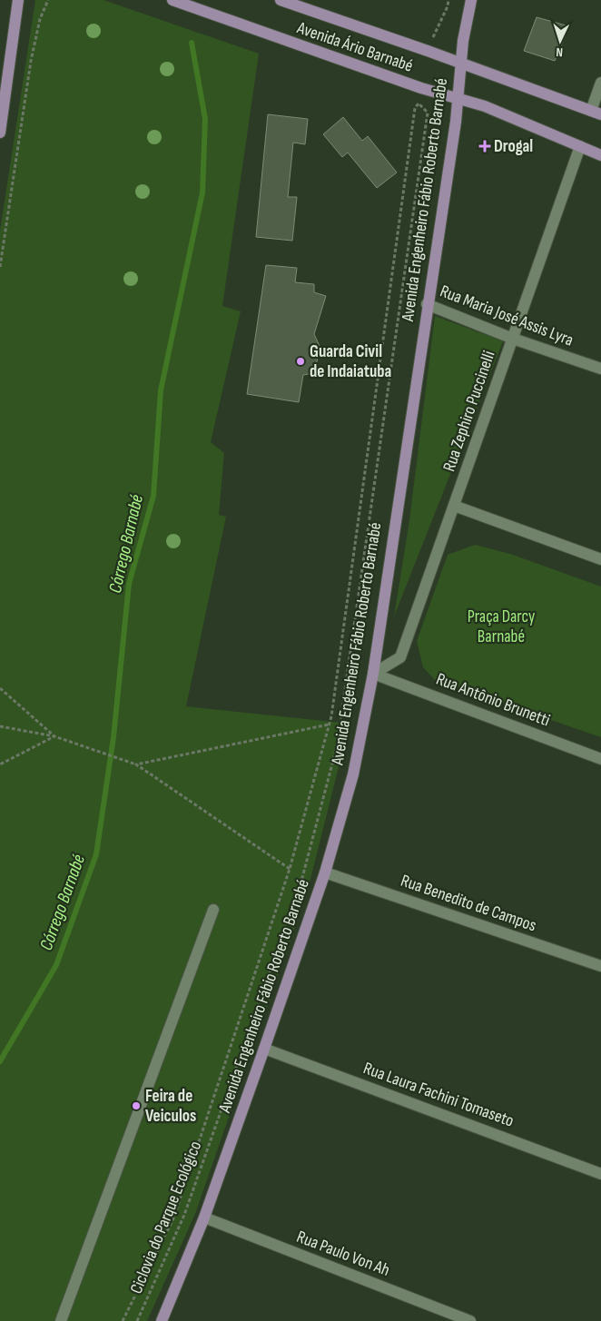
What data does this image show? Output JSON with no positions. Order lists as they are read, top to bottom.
{
  "streets": {
    "main road": ["Avenida Ário Barnabé", "Avenida Engenheiro Fábio Roberto Barnabé"],
    "street": [
      "Rua Maria José Assis Lyra",
      "Rua Zephiro Puccinelli",
      "Rua Antônio Brunetti",
      "Rua Benedito de Campos",
      "Rua Laura Fachini Tomaseto",
      "Rua Paulo Von Ah"
    ],
    "path": ["Ciclovia do Parque Ecológico"]
  },
  "crossings": [
    ["Avenida Ário Barnabé", "Avenida Engenheiro Fábio Roberto Barnabé"],
    ["Avenida Ário Barnabé", "Rua Zephiro Puccinelli"],
    ["Avenida Engenheiro Fábio Roberto Barnabé", "Rua Maria José Assis Lyra"],
    ["Avenida Engenheiro Fábio Roberto Barnabé", "Rua Zephiro Puccinelli"],
    ["Avenida Engenheiro Fábio Roberto Barnabé", "Rua Antônio Brunetti"],
    ["Avenida Engenheiro Fábio Roberto Barnabé", "Rua Benedito de Campos"],
    ["Avenida Engenheiro Fábio Roberto Barnabé", "Rua Laura Fachini Tomaseto"],
    ["Avenida Engenheiro Fábio Roberto Barnabé", "Rua Paulo Von Ah"],
    ["Rua Maria José Assis Lyra", "Rua Zephiro Puccinelli"],
    ["Rua Zephiro Puccinelli", "Rua Antônio Brunetti"]
  ],
  "water": ["Córrego Barnabé"],
  "parks": ["Praça Darcy Barnabé"],
  "places": {
    "health": ["Drogal"],
    "other": ["Guarda Civil de Indaiatuba", "Feira de Veiculos"]
  },
  "north": "bottom"
}
